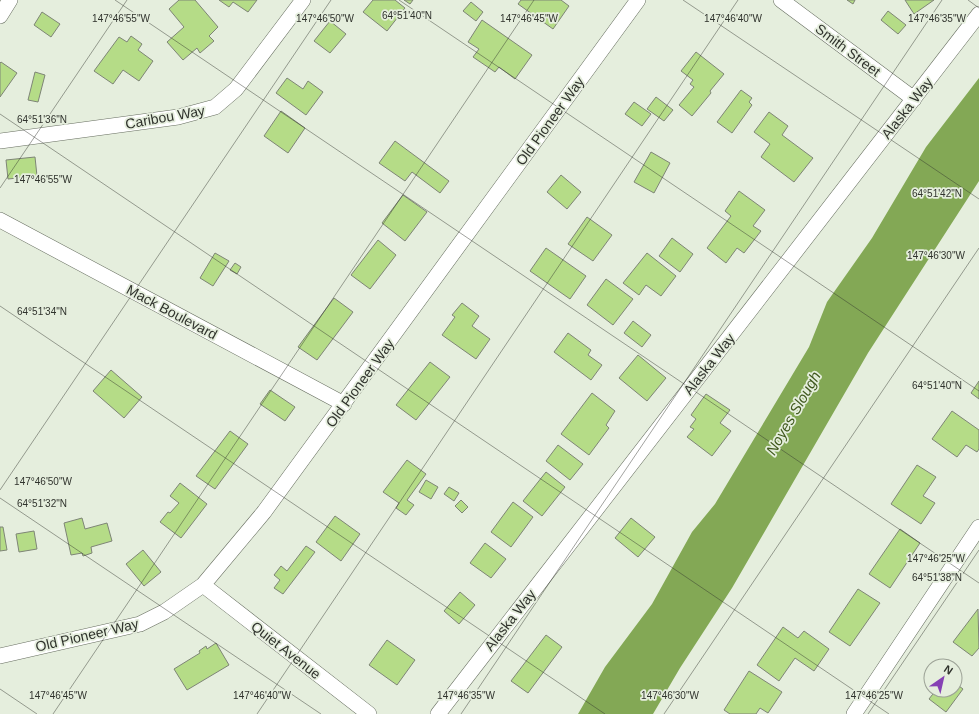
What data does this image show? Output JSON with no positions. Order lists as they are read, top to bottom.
{
  "streets": {
    "street": [
      "Smith Street",
      "Alaska Way",
      "Caribou Way",
      "Old Pioneer Way",
      "Mack Boulevard",
      "Quiet Avenue"
    ]
  },
  "crossings": [
    ["Smith Street", "Alaska Way"],
    ["Old Pioneer Way", "Mack Boulevard"],
    ["Old Pioneer Way", "Quiet Avenue"]
  ],
  "water": ["Noyes Slough"],
  "north": "top right",
  "coordinates": [
    "64°51'40\"N",
    "147°46'55\"W",
    "147°46'45\"W",
    "147°46'40\"W",
    "147°46'35\"W",
    "147°46'50\"W",
    "64°51'36\"N",
    "64°51'42\"N",
    "147°46'30\"W",
    "64°51'34\"N",
    "64°51'32\"N",
    "147°46'25\"W",
    "64°51'38\"N"
  ]
}
